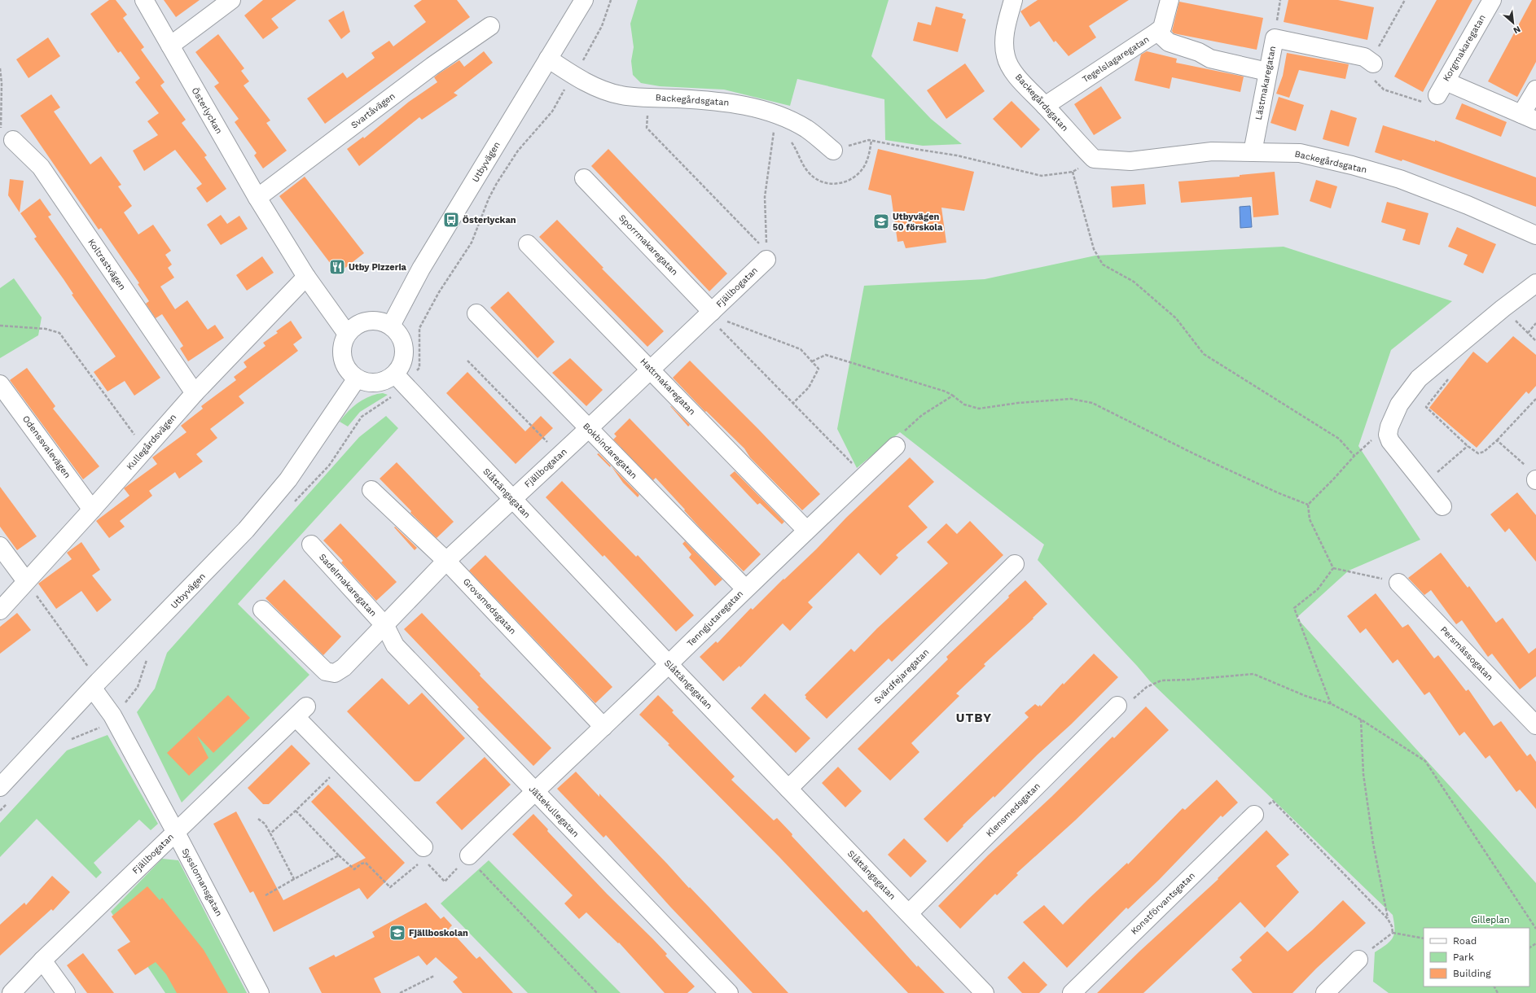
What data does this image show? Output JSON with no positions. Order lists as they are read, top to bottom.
{
  "streets": {
    "street": [
      "Korgmakaregatan",
      "Tegelslagaregatan",
      "Lästmakaregatan",
      "Backegårdsgatan",
      "Österlyckan",
      "Svartåvägen",
      "Utbyvägen",
      "Sporrmakaregatan",
      "Koltrastvägen",
      "Fjällbogatan",
      "Hattmakaregatan",
      "Kullegårdsvägen",
      "Odenssvalevägen",
      "Bokbindaregatan",
      "Slåttängsgatan",
      "Sadelmakaregatan",
      "Grovsmedsgatan",
      "Tenngjutaregatan",
      "Persmässogatan",
      "Svärdfejaregatan",
      "Klensmedsgatan",
      "Jättekullegatan",
      "Sysslomansgatan",
      "Konstförvantsgatan"
    ]
  },
  "crossings": [
    ["Tegelslagaregatan", "Backegårdsgatan"],
    ["Lästmakaregatan", "Backegårdsgatan"],
    ["Backegårdsgatan", "Utbyvägen"],
    ["Österlyckan", "Svartåvägen"],
    ["Österlyckan", "Utbyvägen"],
    ["Österlyckan", "Kullegårdsvägen"],
    ["Österlyckan", "Slåttängsgatan"],
    ["Utbyvägen", "Slåttängsgatan"],
    ["Utbyvägen", "Sysslomansgatan"],
    ["Sporrmakaregatan", "Fjällbogatan"],
    ["Koltrastvägen", "Kullegårdsvägen"],
    ["Fjällbogatan", "Hattmakaregatan"],
    ["Fjällbogatan", "Bokbindaregatan"],
    ["Fjällbogatan", "Slåttängsgatan"],
    ["Fjällbogatan", "Sadelmakaregatan"],
    ["Fjällbogatan", "Grovsmedsgatan"],
    ["Fjällbogatan", "Jättekullegatan"],
    ["Fjällbogatan", "Sysslomansgatan"],
    ["Hattmakaregatan", "Tenngjutaregatan"],
    ["Kullegårdsvägen", "Odenssvalevägen"],
    ["Bokbindaregatan", "Tenngjutaregatan"],
    ["Slåttängsgatan", "Tenngjutaregatan"],
    ["Slåttängsgatan", "Svärdfejaregatan"],
    ["Slåttängsgatan", "Klensmedsgatan"],
    ["Sadelmakaregatan", "Jättekullegatan"],
    ["Grovsmedsgatan", "Tenngjutaregatan"],
    ["Tenngjutaregatan", "Jättekullegatan"]
  ],
  "districts": ["UTBY"],
  "parks": ["Gilleplan"],
  "places": {
    "bus stop": ["Österlyckan"],
    "school or university": ["Utbyvägen 50 förskola", "Fjällboskolan"],
    "restaurant": ["Utby Pizzeria"]
  },
  "legend": ["Road", "Park", "Building"],
  "north": "bottom right"
}
